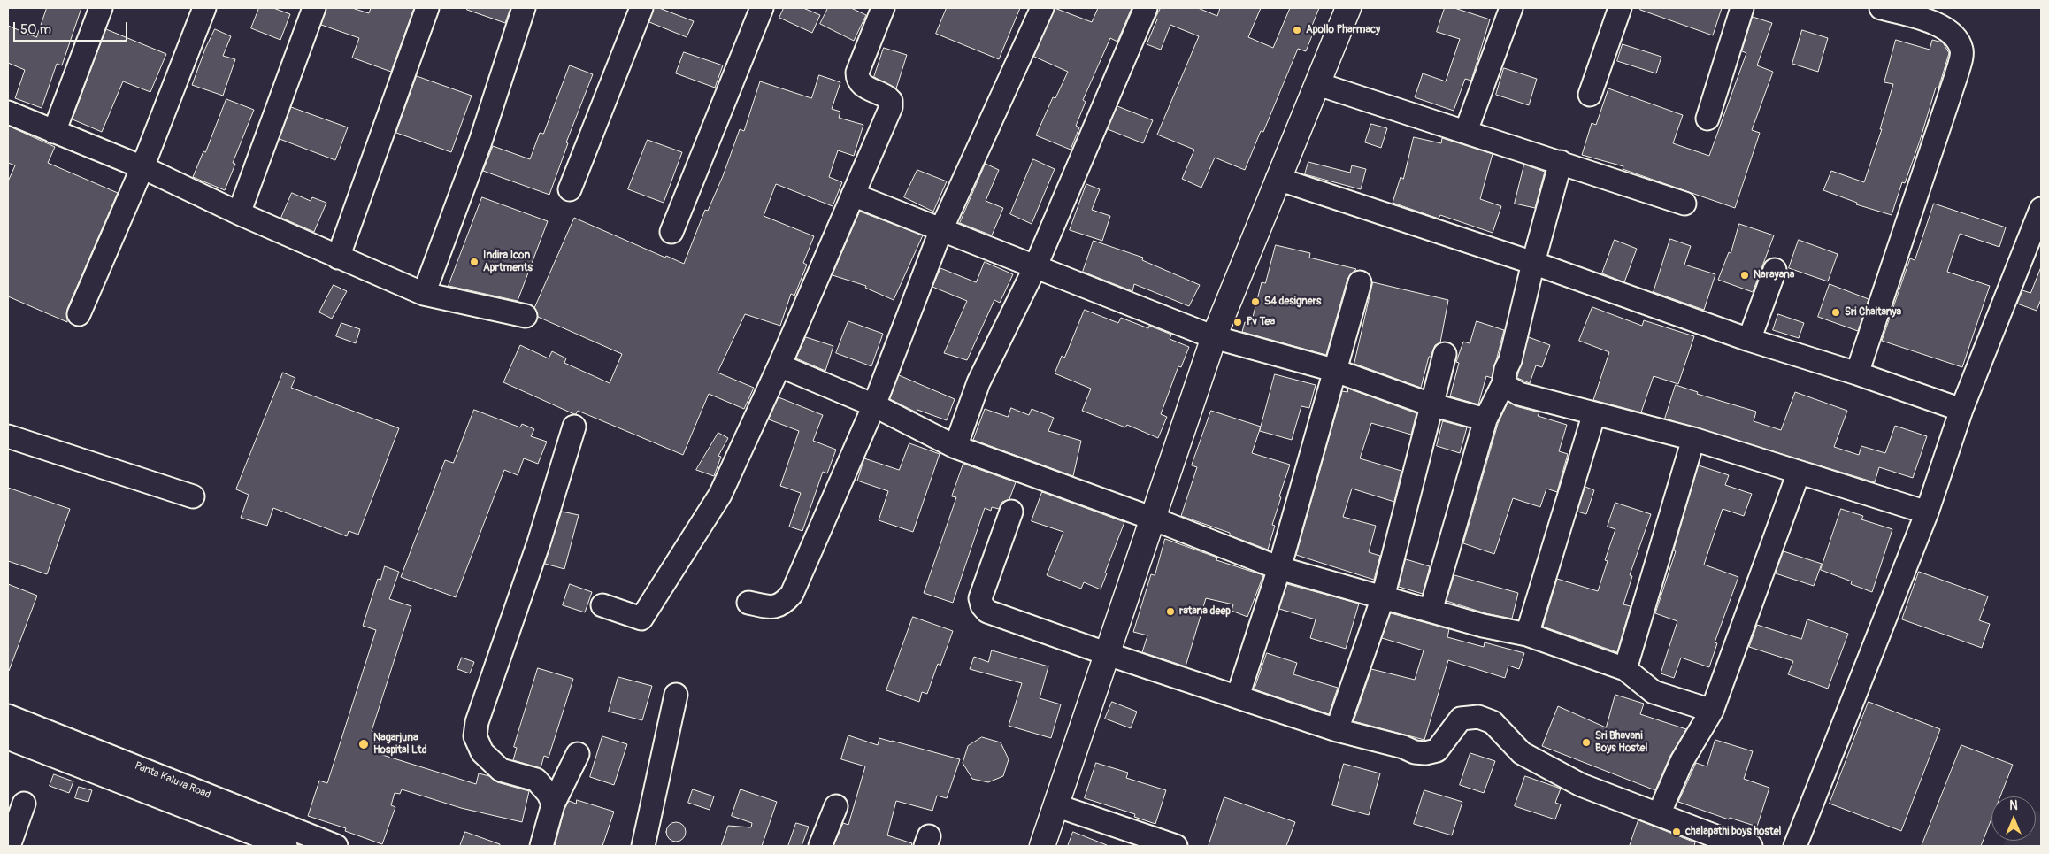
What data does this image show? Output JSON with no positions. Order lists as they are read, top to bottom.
{
  "streets": {
    "street": ["Panta Kaluva Road"]
  },
  "places": [
    "Apollo Pharmacy",
    "Indira Icon Aprtments",
    "Narayana",
    "S4 designers",
    "Sri Chaitanya",
    "Pv Tea",
    "ratana deep",
    "Sri Bhavani Boys Hostel",
    "Nagarjuna Hospital Ltd",
    "chalapathi boys hostel"
  ],
  "scale_bar": "50 m",
  "north": "top"
}
